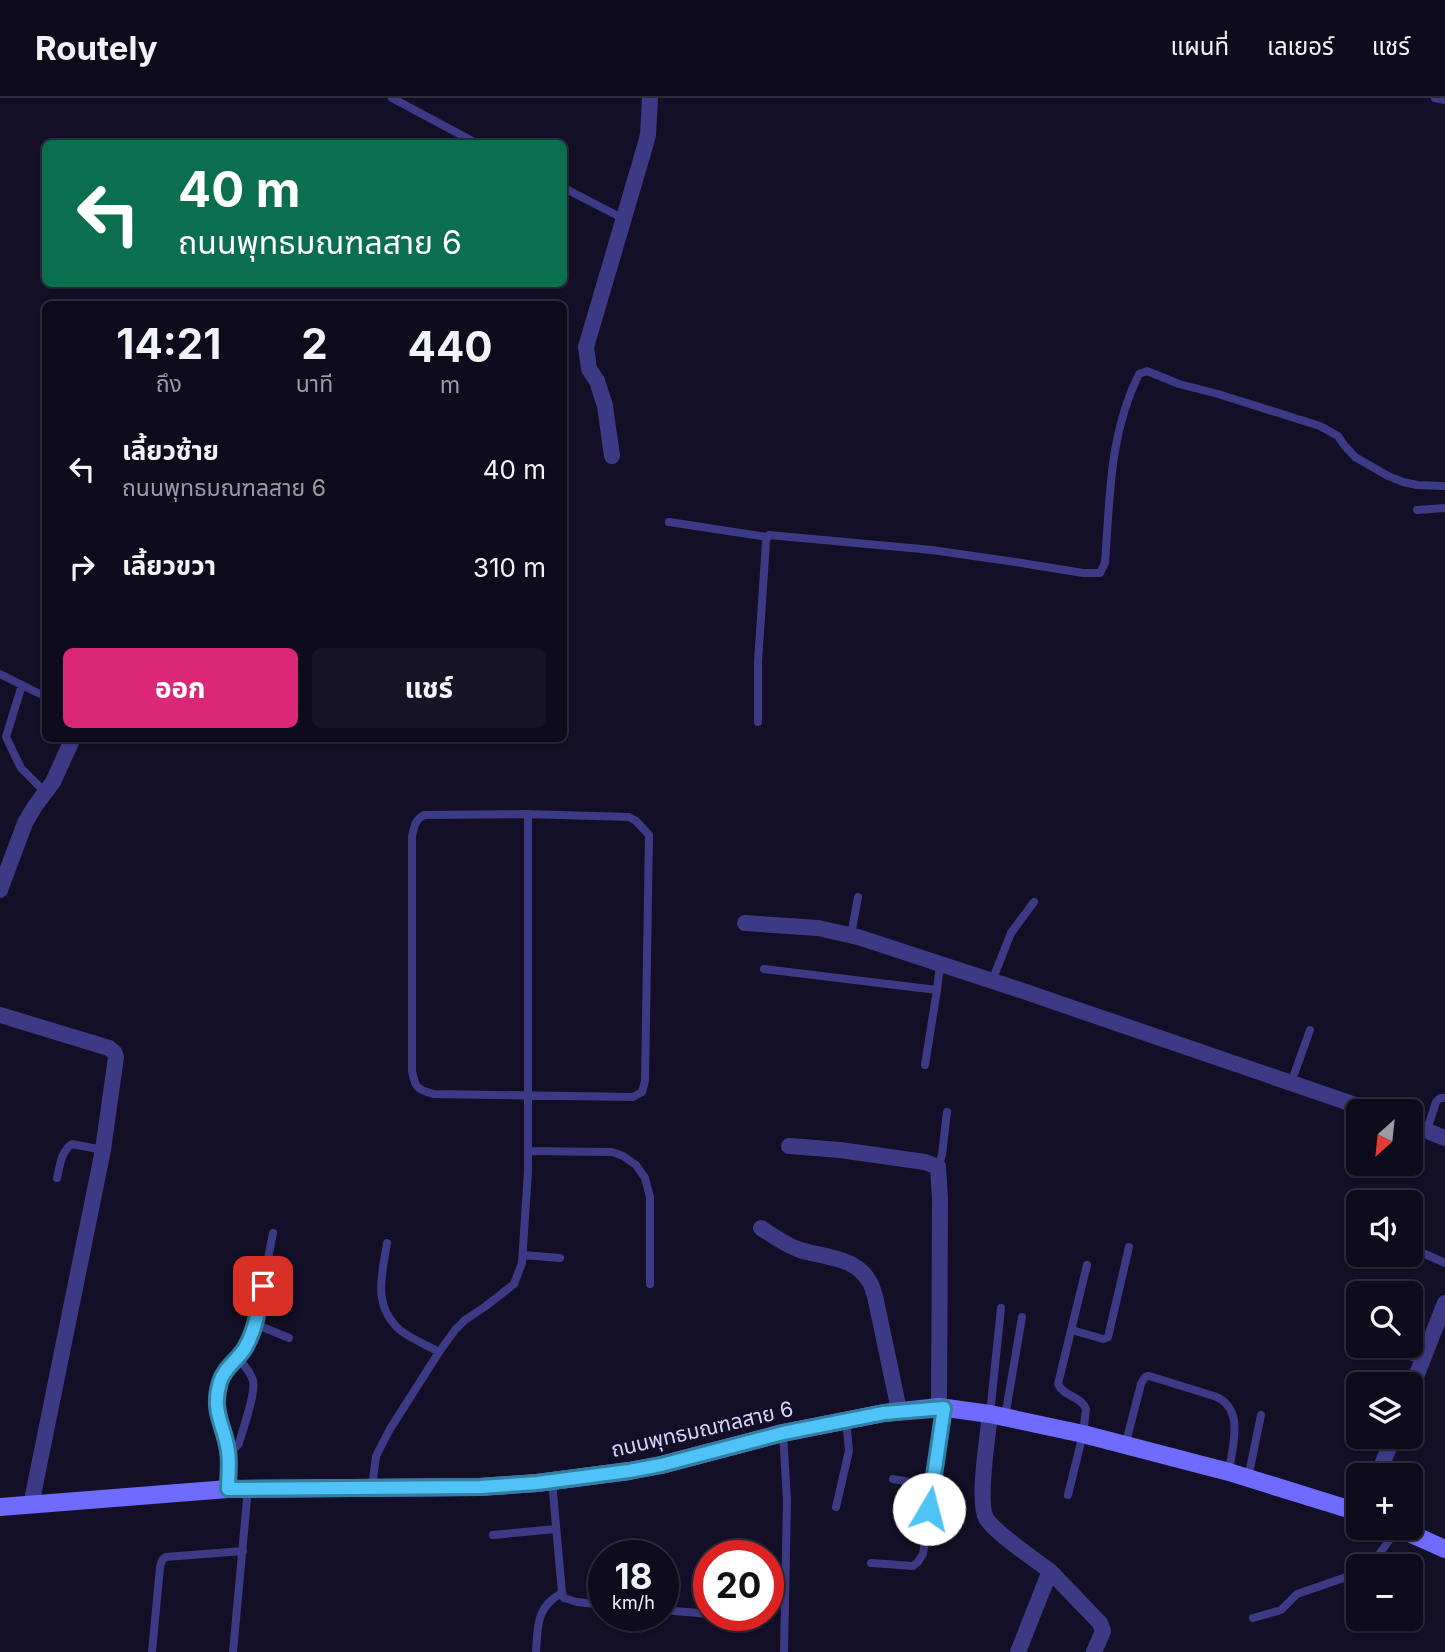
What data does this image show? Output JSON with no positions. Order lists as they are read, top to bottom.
{
  "streets": {
    "main road": ["ถนนพุทธมณฑลสาย 6"]
  },
  "north": "bottom left",
  "page": {
    "header": "Routely",
    "nav": ["แผนที่", "เลเยอร์", "แชร์"],
    "turn": ["40 m", "ถนนพุทธมณฑลสาย 6"],
    "eta": [
      "14:21",
      "ถึง",
      "2",
      "นาที",
      "440",
      "m"
    ],
    "list": [
      {
        "name": "เลี้ยวซ้าย",
        "note": "ถนนพุทธมณฑลสาย 6",
        "value": "40 m"
      },
      {
        "name": "เลี้ยวขวา",
        "value": "310 m"
      }
    ],
    "buttons": ["ออก", "แชร์"],
    "map_buttons": ["+", "−"],
    "speed": "18 km/h",
    "limit": "20"
  }
}
